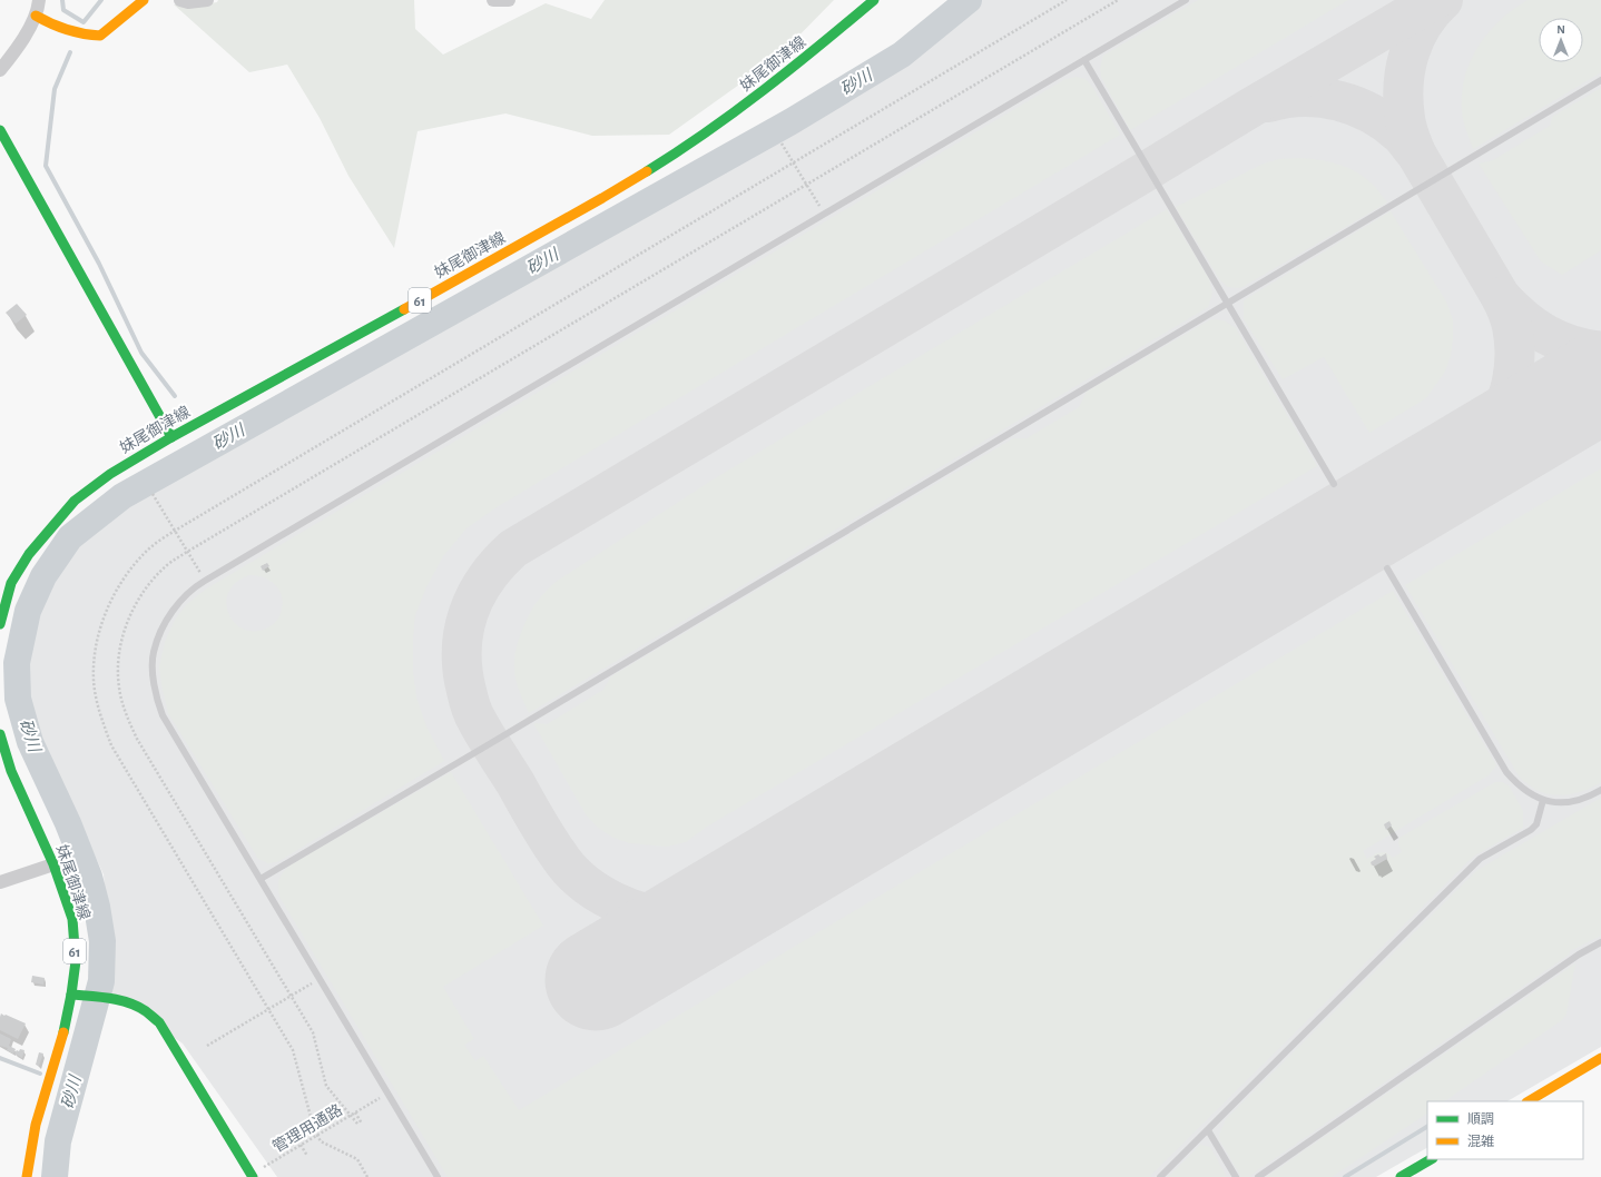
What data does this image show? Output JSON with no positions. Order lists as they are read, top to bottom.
{
  "streets": {
    "main road": ["妹尾御津線", "61"],
    "path": ["管理用通路"]
  },
  "water": ["砂川"],
  "legend": ["順調", "混雑"],
  "north": "top"
}
